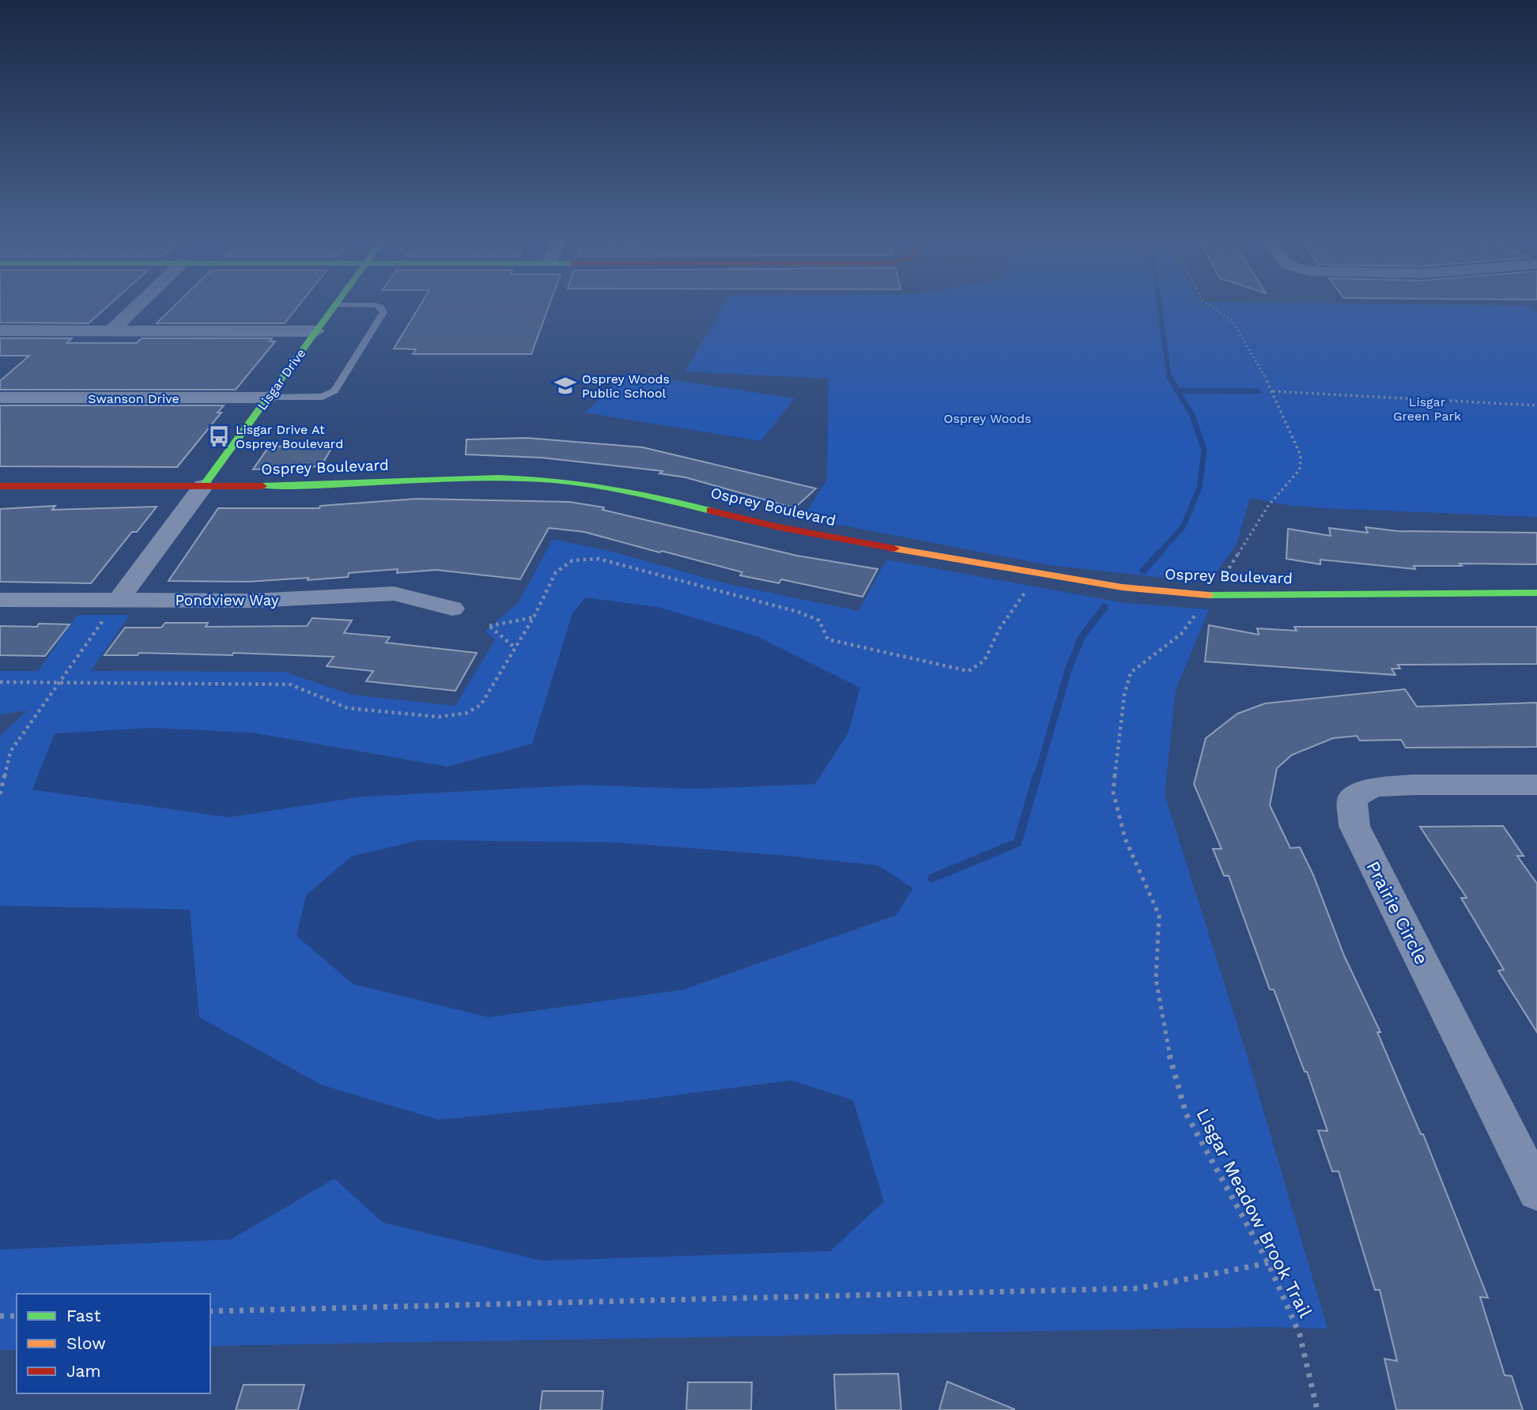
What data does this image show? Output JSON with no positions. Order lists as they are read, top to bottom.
{
  "streets": {
    "street": [
      "Lisgar Drive",
      "Swanson Drive",
      "Osprey Boulevard",
      "Pondview Way",
      "Prairie Circle"
    ],
    "path": ["Lisgar Meadow Brook Trail"]
  },
  "crossings": [
    ["Lisgar Drive", "Swanson Drive"],
    ["Lisgar Drive", "Osprey Boulevard"],
    ["Lisgar Drive", "Pondview Way"],
    ["Osprey Boulevard", "Lisgar Meadow Brook Trail"]
  ],
  "parks": ["Lisgar Green Park", "Osprey Woods"],
  "places": {
    "school or university": ["Osprey Woods Public School"],
    "bus stop": ["Lisgar Drive At Osprey Boulevard"]
  },
  "legend": ["Fast", "Slow", "Jam"]
}
